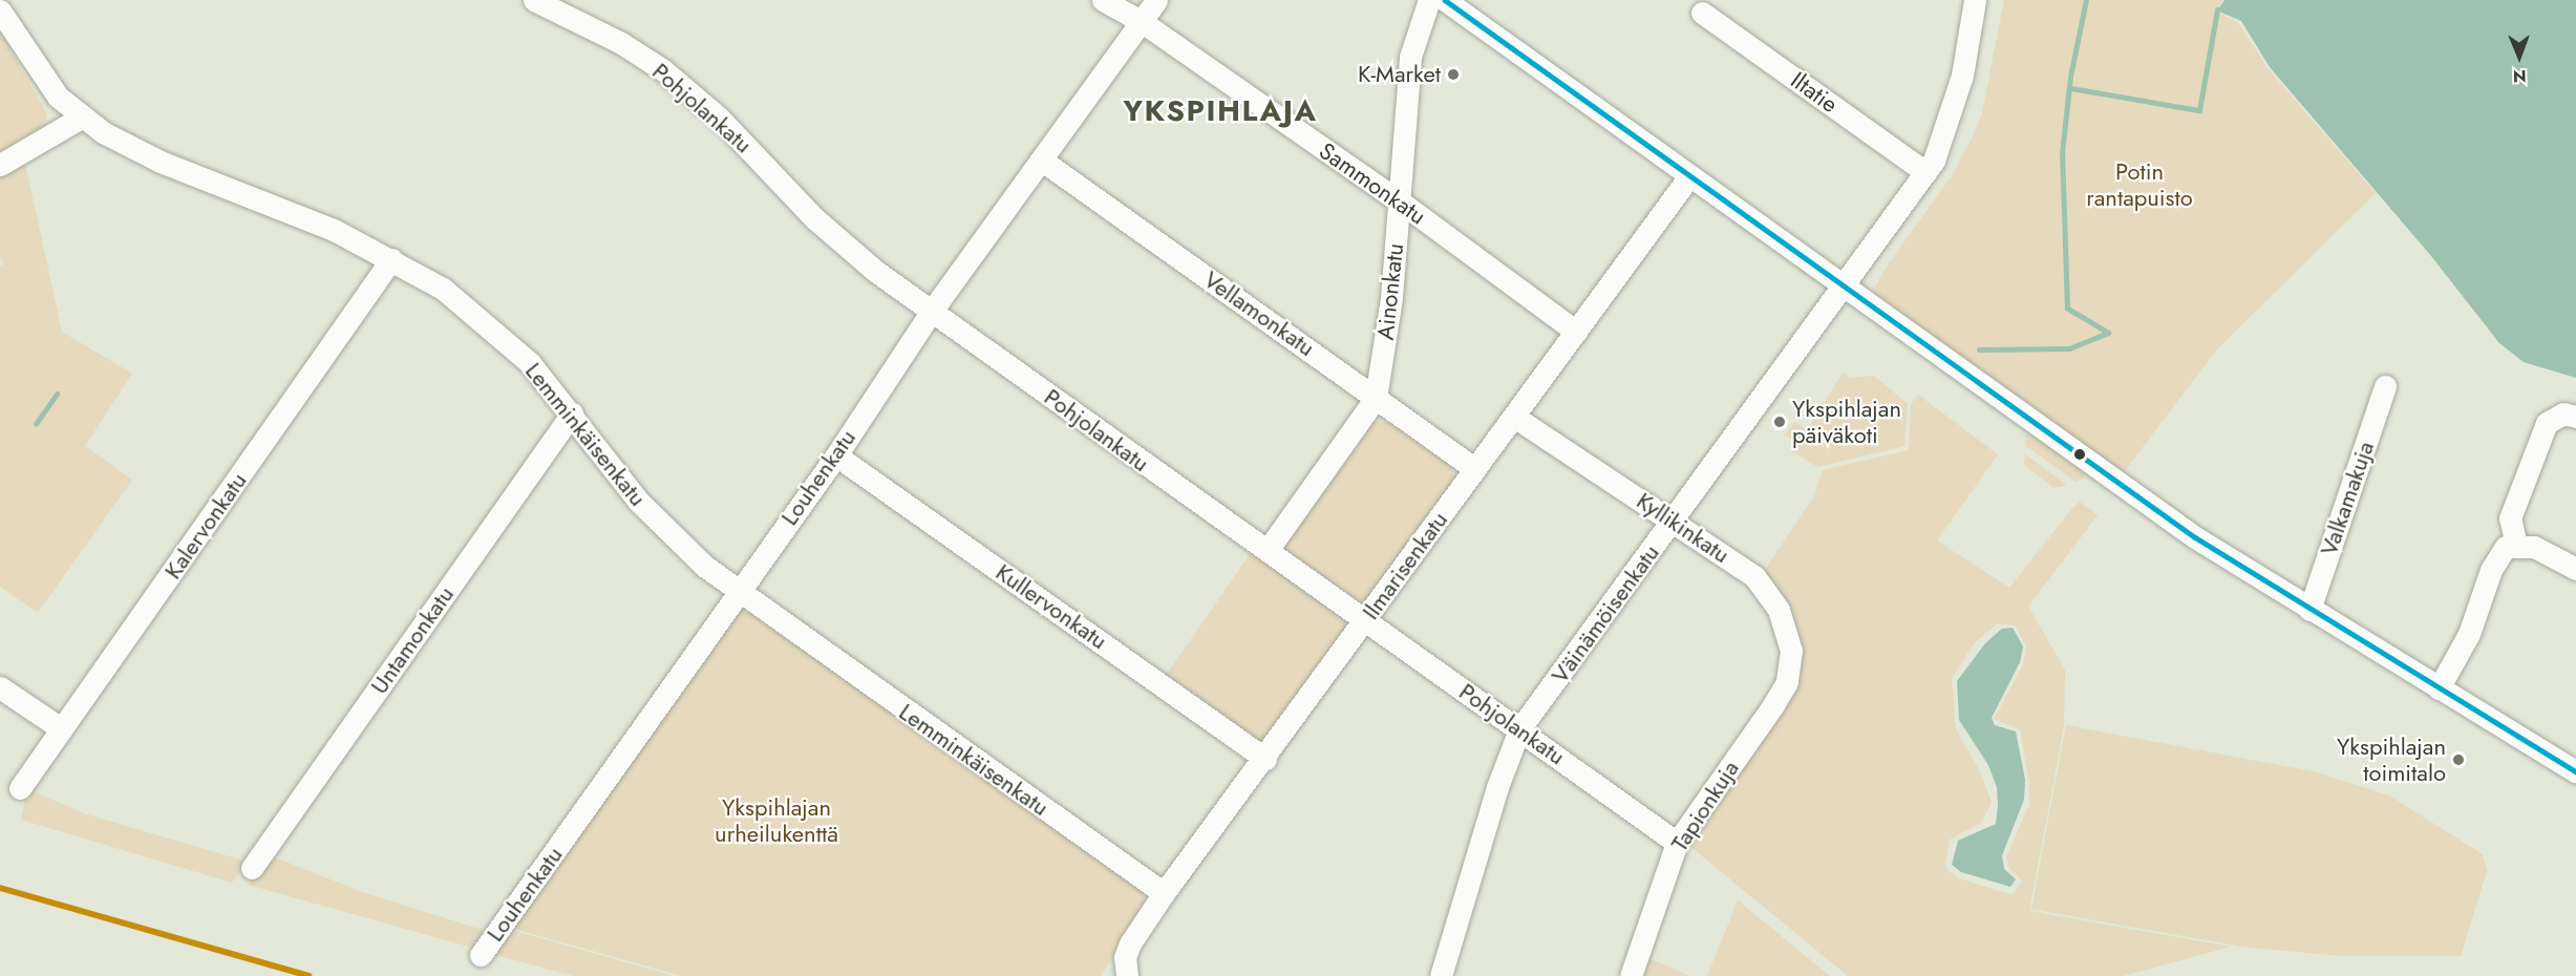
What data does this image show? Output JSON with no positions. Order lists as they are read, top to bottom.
{
  "streets": {
    "street": [
      "Iltatie",
      "Pohjolankatu",
      "Sammonkatu",
      "Ainonkatu",
      "Vellamonkatu",
      "Lemminkäisenkatu",
      "Louhenkatu",
      "Valkamakuja",
      "Kalervonkatu",
      "Kyllikinkatu",
      "Ilmarisenkatu",
      "Kullervonkatu",
      "Väinämöisenkatu",
      "Untamonkatu",
      "Tapionkuja"
    ]
  },
  "crossings": [
    ["Iltatie", "Väinämöisenkatu"],
    ["Pohjolankatu", "Louhenkatu"],
    ["Pohjolankatu", "Ilmarisenkatu"],
    ["Pohjolankatu", "Väinämöisenkatu"],
    ["Pohjolankatu", "Tapionkuja"],
    ["Sammonkatu", "Ainonkatu"],
    ["Sammonkatu", "Louhenkatu"],
    ["Sammonkatu", "Ilmarisenkatu"],
    ["Ainonkatu", "Vellamonkatu"],
    ["Vellamonkatu", "Louhenkatu"],
    ["Vellamonkatu", "Ilmarisenkatu"],
    ["Lemminkäisenkatu", "Louhenkatu"],
    ["Lemminkäisenkatu", "Kalervonkatu"],
    ["Lemminkäisenkatu", "Ilmarisenkatu"],
    ["Lemminkäisenkatu", "Untamonkatu"],
    ["Louhenkatu", "Kullervonkatu"],
    ["Kyllikinkatu", "Ilmarisenkatu"],
    ["Kyllikinkatu", "Väinämöisenkatu"],
    ["Kyllikinkatu", "Tapionkuja"],
    ["Ilmarisenkatu", "Kullervonkatu"]
  ],
  "districts": ["YKSPIHLAJA"],
  "parks": ["Potin rantapuisto", "Ykspihlajan urheilukenttä"],
  "places": ["K-Market", "Ykspihlajan päiväkoti", "Ykspihlajan toimitalo"],
  "north": "bottom"
}
